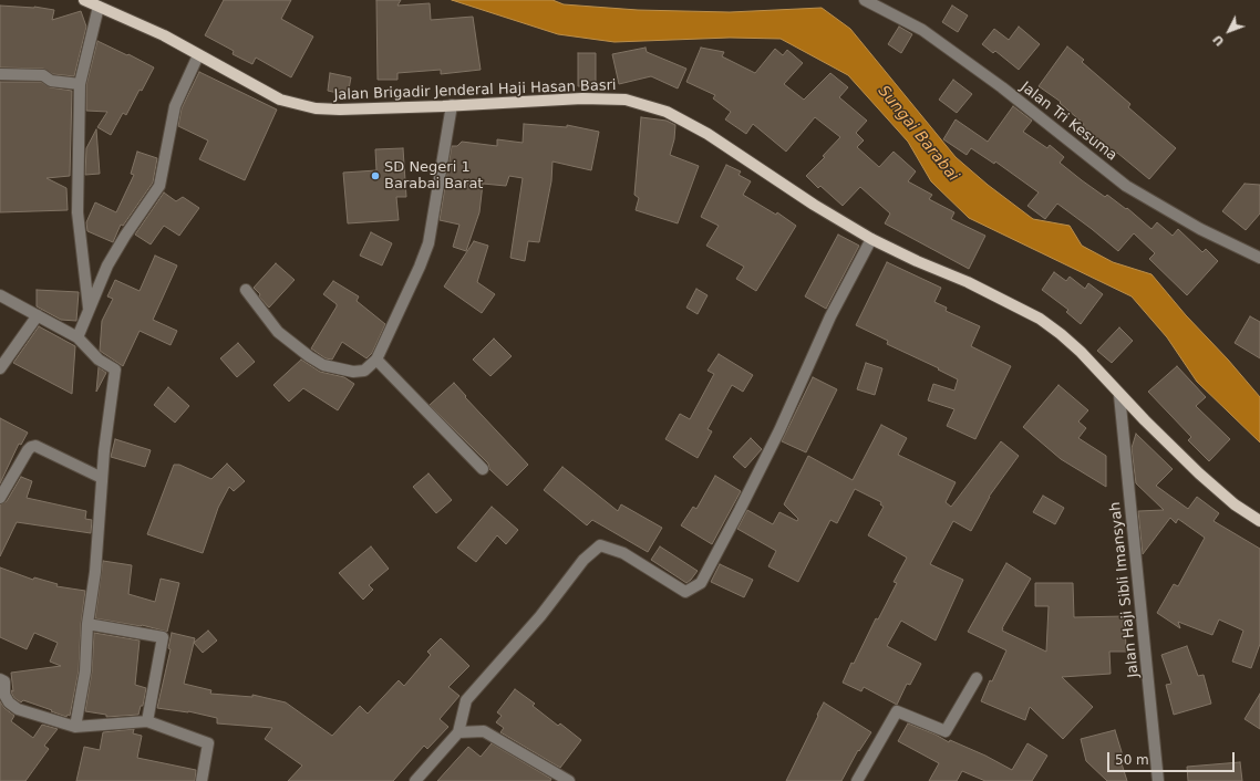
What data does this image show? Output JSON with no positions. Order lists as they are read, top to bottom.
{
  "streets": {
    "main road": ["Jalan Brigadir Jenderal Haji Hasan Basri"],
    "street": ["Jalan Tri Kesuma", "Jalan Haji Sibli Imansyah"]
  },
  "crossings": [
    ["Jalan Brigadir Jenderal Haji Hasan Basri", "Jalan Haji Sibli Imansyah"]
  ],
  "water": ["Sungai Barabai"],
  "places": ["SD Negeri 1 Barabai Barat"],
  "scale_bar": "50 m",
  "north": "bottom left"
}
